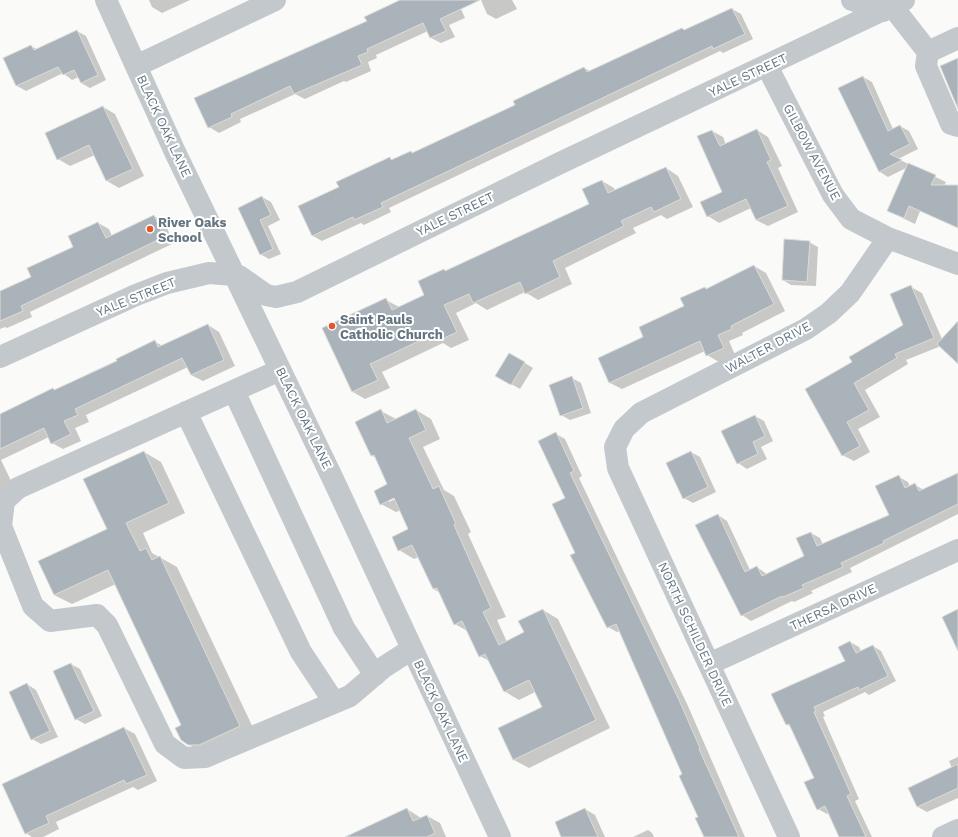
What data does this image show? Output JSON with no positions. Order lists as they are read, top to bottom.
{
  "streets": {
    "street": [
      "YALE STREET",
      "BLACK OAK LANE",
      "GILBOW AVENUE",
      "WALTER DRIVE",
      "THERSA DRIVE",
      "NORTH SCHILDER DRIVE"
    ]
  },
  "crossings": [
    ["YALE STREET", "BLACK OAK LANE"],
    ["YALE STREET", "GILBOW AVENUE"],
    ["GILBOW AVENUE", "WALTER DRIVE"],
    ["WALTER DRIVE", "NORTH SCHILDER DRIVE"],
    ["THERSA DRIVE", "NORTH SCHILDER DRIVE"]
  ],
  "places": ["River Oaks School", "Saint Pauls Catholic Church"]
}
